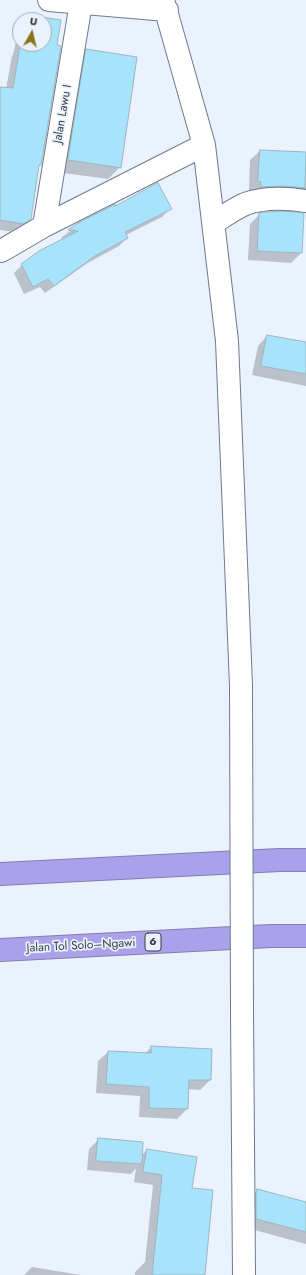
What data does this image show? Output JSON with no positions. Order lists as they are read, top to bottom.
{
  "streets": {
    "highway": ["6", "Jalan Tol Solo–Ngawi"],
    "street": ["Jalan Lawu I"]
  },
  "north": "top"
}
